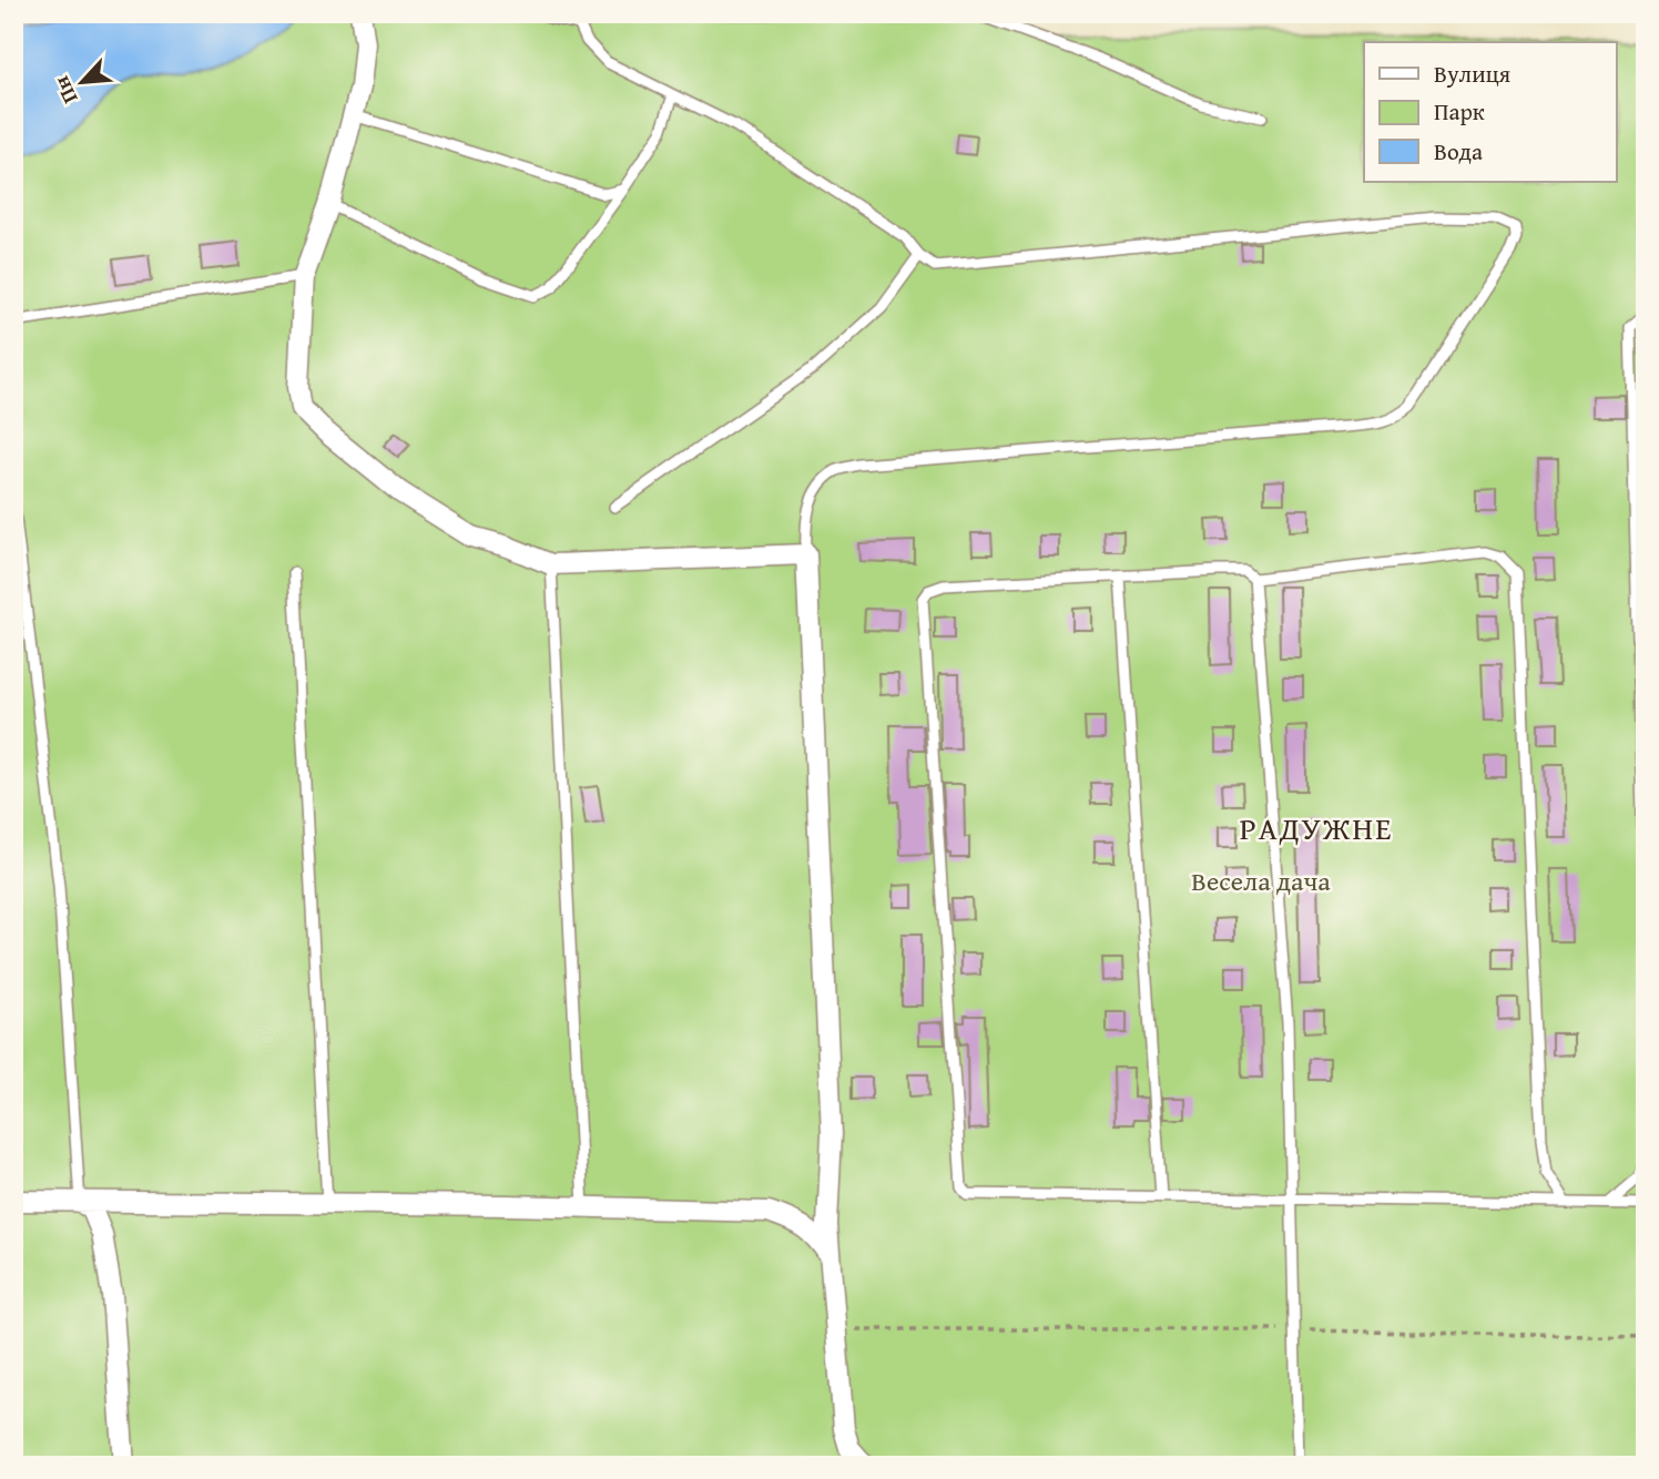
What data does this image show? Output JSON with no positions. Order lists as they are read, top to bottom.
{
  "districts": ["РАДУЖНЕ"],
  "parks": ["Весела дача"],
  "legend": ["Вулиця", "Парк", "Вода"],
  "north": "bottom left"
}
